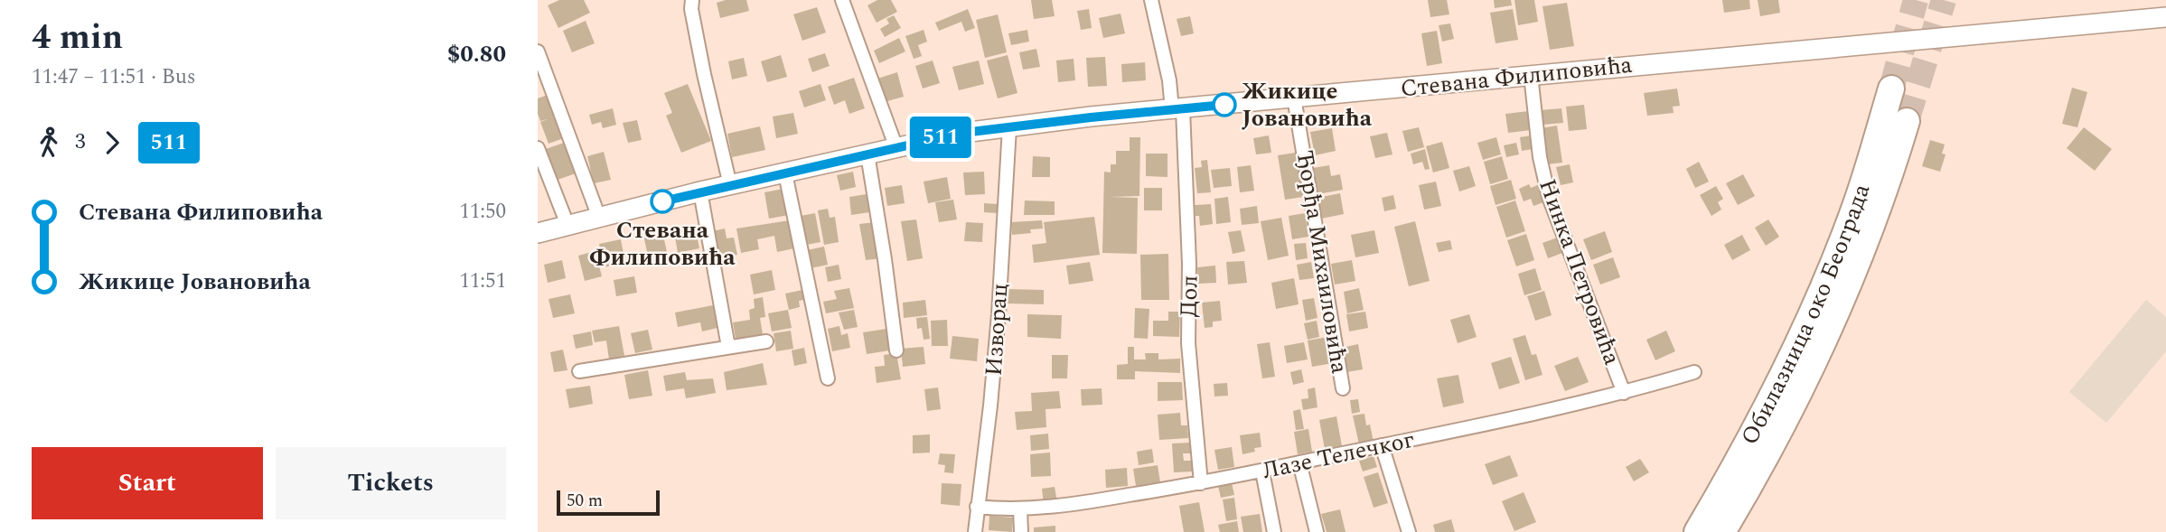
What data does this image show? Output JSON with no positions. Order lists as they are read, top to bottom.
{
  "streets": {
    "highway": ["Обилазница око Београда"],
    "main road": ["Стевана Филиповића"],
    "street": [
      "Ђорђа Михаиловића",
      "Нинка Петровића",
      "Дол",
      "Изворац",
      "Лазе Телечког"
    ]
  },
  "crossings": [
    ["Стевана Филиповића", "Ђорђа Михаиловића"],
    ["Стевана Филиповића", "Нинка Петровића"],
    ["Стевана Филиповића", "Дол"],
    ["Стевана Филиповића", "Изворац"],
    ["Нинка Петровића", "Лазе Телечког"],
    ["Дол", "Лазе Телечког"],
    ["Изворац", "Лазе Телечког"]
  ],
  "places": ["Жикице Јовановића", "Стевана Филиповића"],
  "lines": ["bus line 511"],
  "scale_bar": "50 m",
  "page": {
    "heading": ["4 min", "11:47 – 11:51 · Bus", "$0.80"],
    "on_map": "511",
    "legs": ["3", "511"],
    "list": [
      {
        "name": "Стевана Филиповића",
        "value": "11:50"
      },
      {
        "name": "Жикице Јовановића",
        "value": "11:51"
      }
    ],
    "buttons": ["Start", "Tickets"],
    "scale": "50 m"
  }
}
